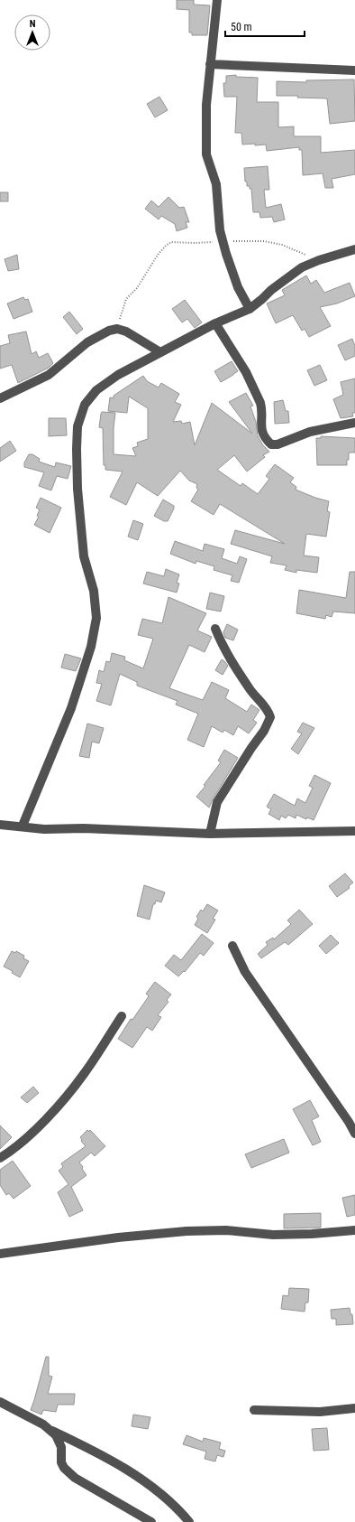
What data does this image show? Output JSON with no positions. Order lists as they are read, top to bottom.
{
  "scale_bar": "50 m",
  "north": "top"
}
